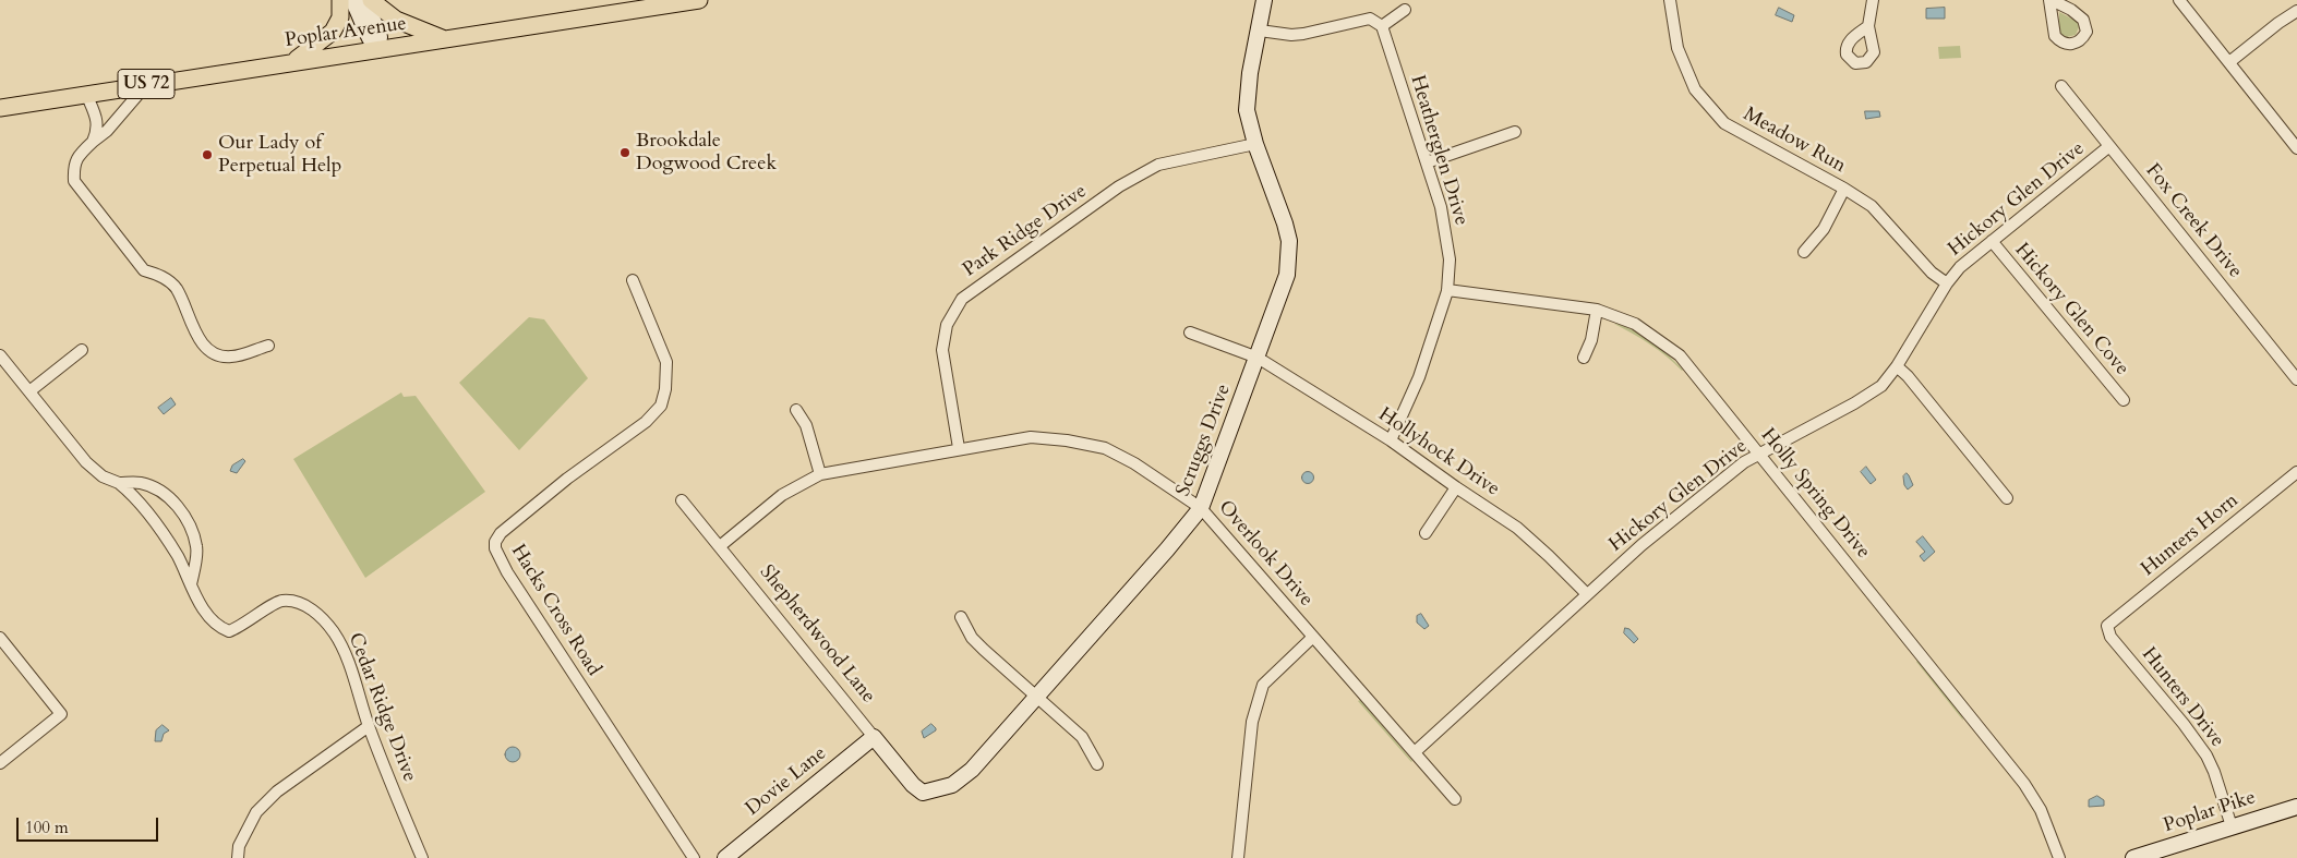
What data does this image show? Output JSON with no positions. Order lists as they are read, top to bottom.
{
  "streets": {
    "main road": ["Poplar Avenue", "US 72"],
    "street": [
      "Meadow Run",
      "Heatherglen Drive",
      "Hickory Glen Drive",
      "Fox Creek Drive",
      "Park Ridge Drive",
      "Hickory Glen Cove",
      "Scruggs Drive",
      "Hollyhock Drive",
      "Holly Spring Drive",
      "Hunters Horn",
      "Overlook Drive",
      "Hacks Cross Road",
      "Shepherdwood Lane",
      "Hunters Drive",
      "Cedar Ridge Drive",
      "Dovie Lane",
      "Poplar Pike"
    ]
  },
  "crossings": [
    ["Meadow Run", "Hickory Glen Drive"],
    ["Heatherglen Drive", "Hollyhock Drive"],
    ["Heatherglen Drive", "Holly Spring Drive"],
    ["Hickory Glen Drive", "Fox Creek Drive"],
    ["Hickory Glen Drive", "Hickory Glen Cove"],
    ["Hickory Glen Drive", "Hollyhock Drive"],
    ["Hickory Glen Drive", "Holly Spring Drive"],
    ["Hickory Glen Drive", "Overlook Drive"],
    ["Park Ridge Drive", "Scruggs Drive"],
    ["Park Ridge Drive", "Overlook Drive"],
    ["Scruggs Drive", "Hollyhock Drive"],
    ["Scruggs Drive", "Overlook Drive"],
    ["Scruggs Drive", "Shepherdwood Lane"],
    ["Hunters Horn", "Hunters Drive"],
    ["Overlook Drive", "Shepherdwood Lane"],
    ["Shepherdwood Lane", "Dovie Lane"],
    ["Hunters Drive", "Poplar Pike"]
  ],
  "places": ["Brookdale Dogwood Creek", "Our Lady of Perpetual Help"],
  "scale_bar": "100 m"
}
